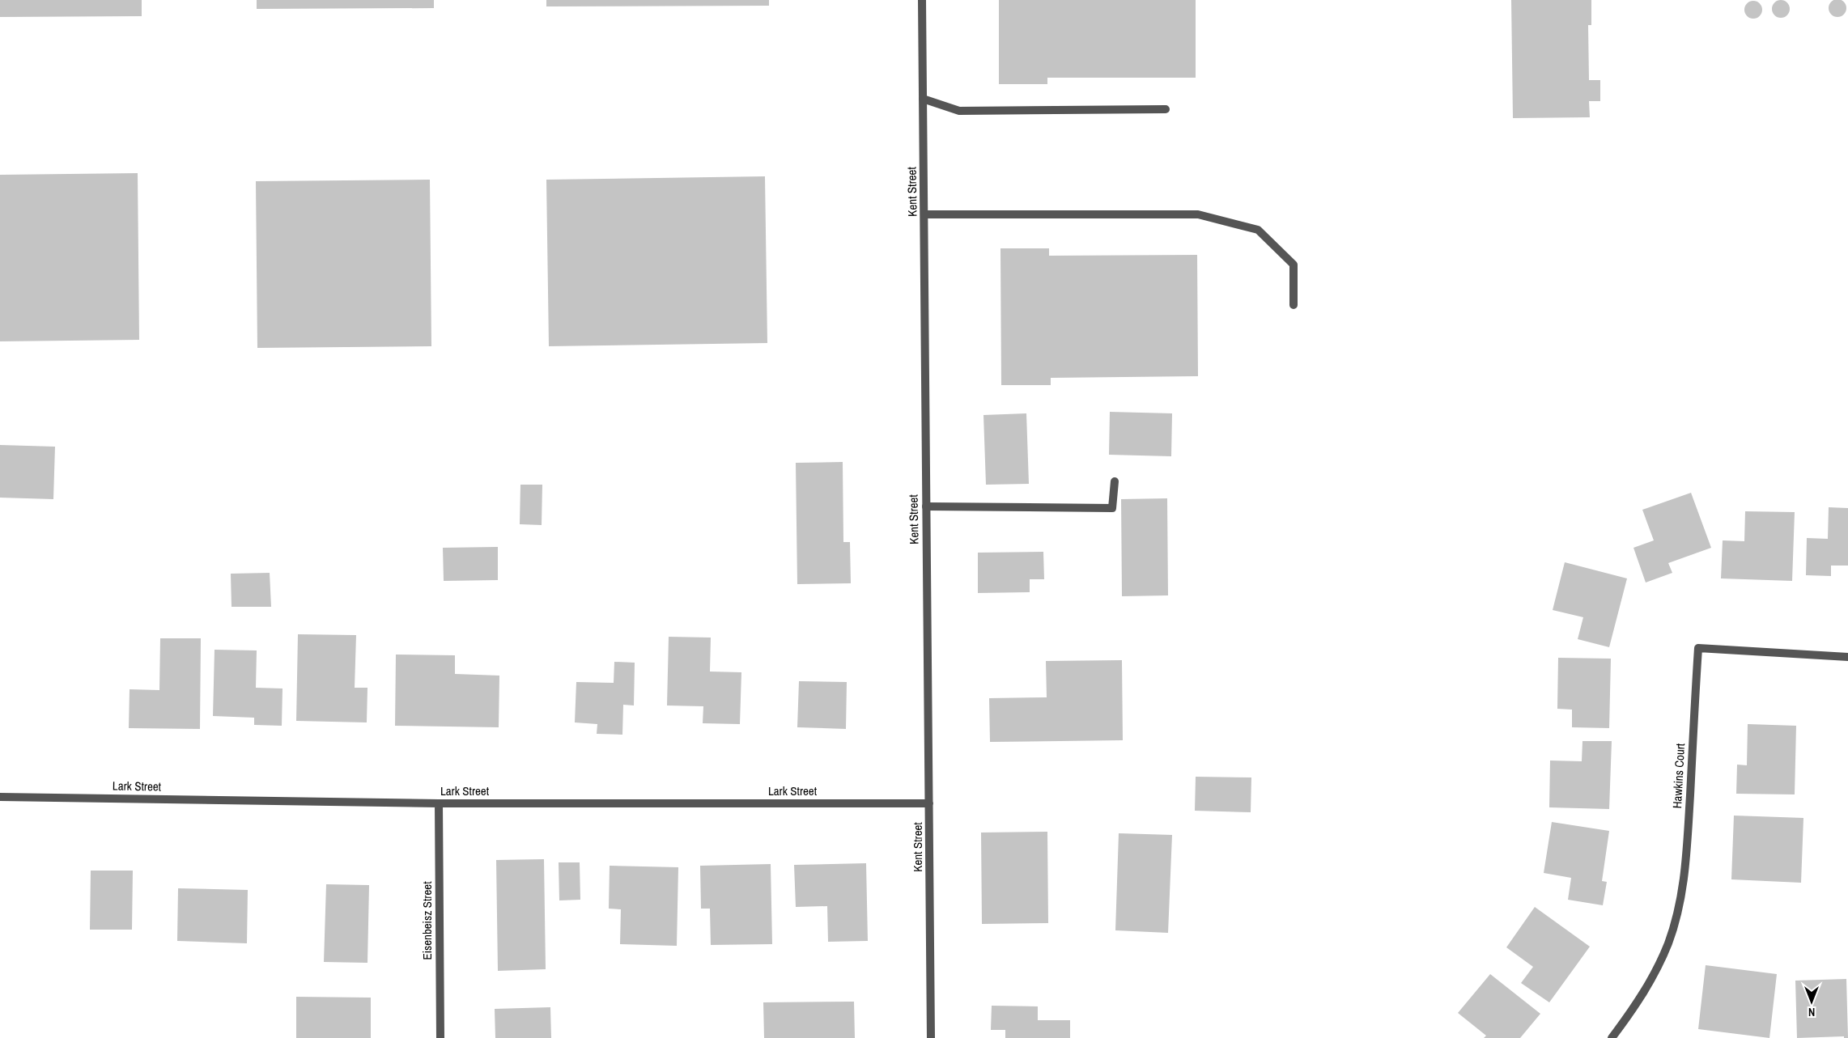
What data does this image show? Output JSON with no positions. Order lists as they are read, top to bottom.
{
  "streets": {
    "street": [
      "Kent Street",
      "Hawkins Court",
      "Lark Street",
      "Eisenbeisz Street"
    ]
  },
  "crossings": [
    ["Kent Street", "Lark Street"],
    ["Lark Street", "Eisenbeisz Street"]
  ],
  "north": "bottom"
}
